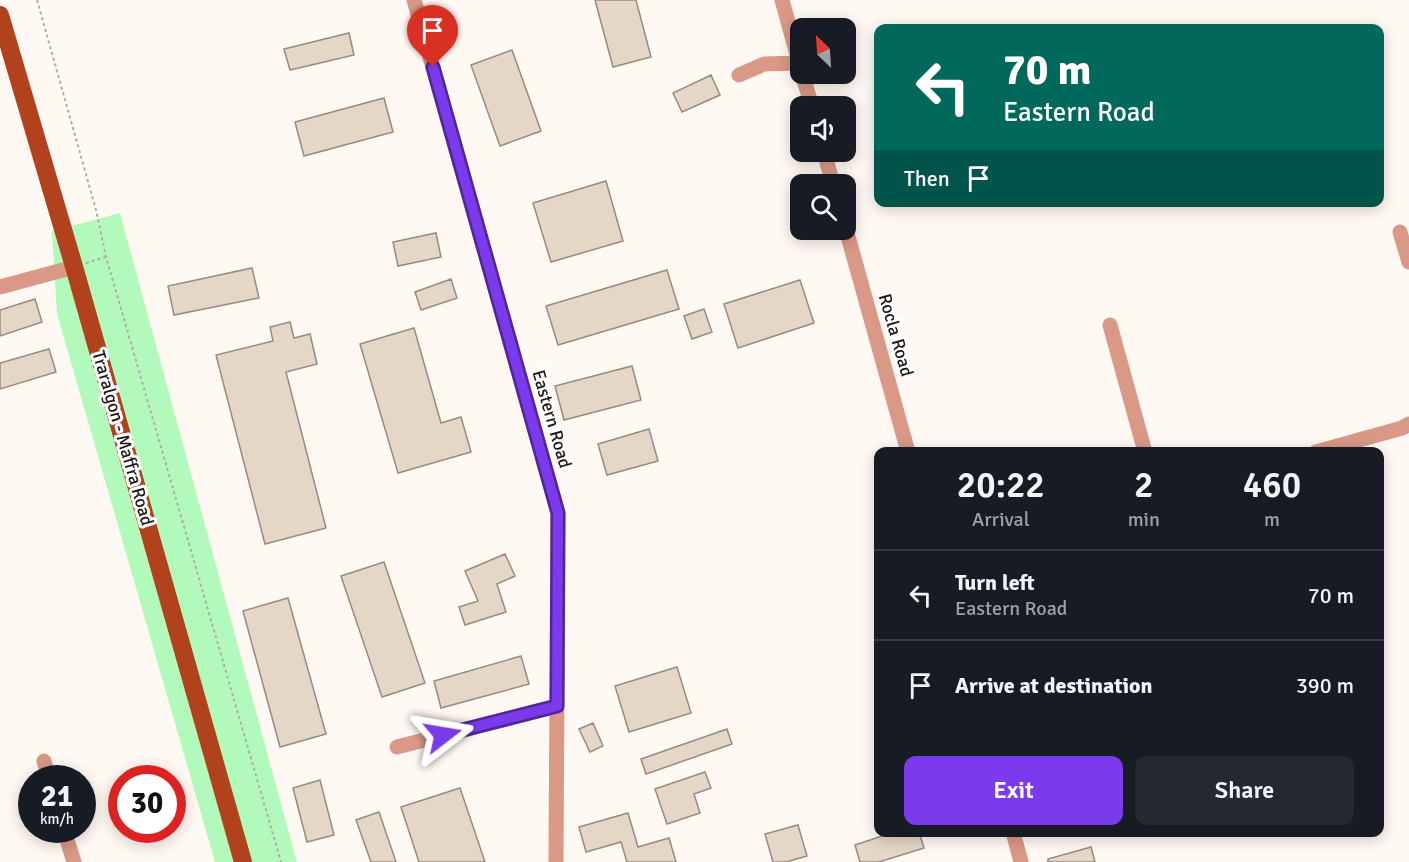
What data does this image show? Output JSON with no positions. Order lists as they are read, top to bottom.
{
  "streets": {
    "main road": ["Traralgon - Maffra Road"],
    "street": ["Rocla Road", "Eastern Road"]
  },
  "north": "top left",
  "page": {
    "turn": ["70 m", "Eastern Road"],
    "then": "Then",
    "eta": [
      "20:22",
      "Arrival",
      "2",
      "min",
      "460",
      "m"
    ],
    "list": [
      {
        "name": "Turn left",
        "note": "Eastern Road",
        "value": "70 m"
      },
      {
        "name": "Arrive at destination",
        "value": "390 m"
      }
    ],
    "buttons": ["Exit", "Share"],
    "speed": "21 km/h",
    "limit": "30"
  }
}
